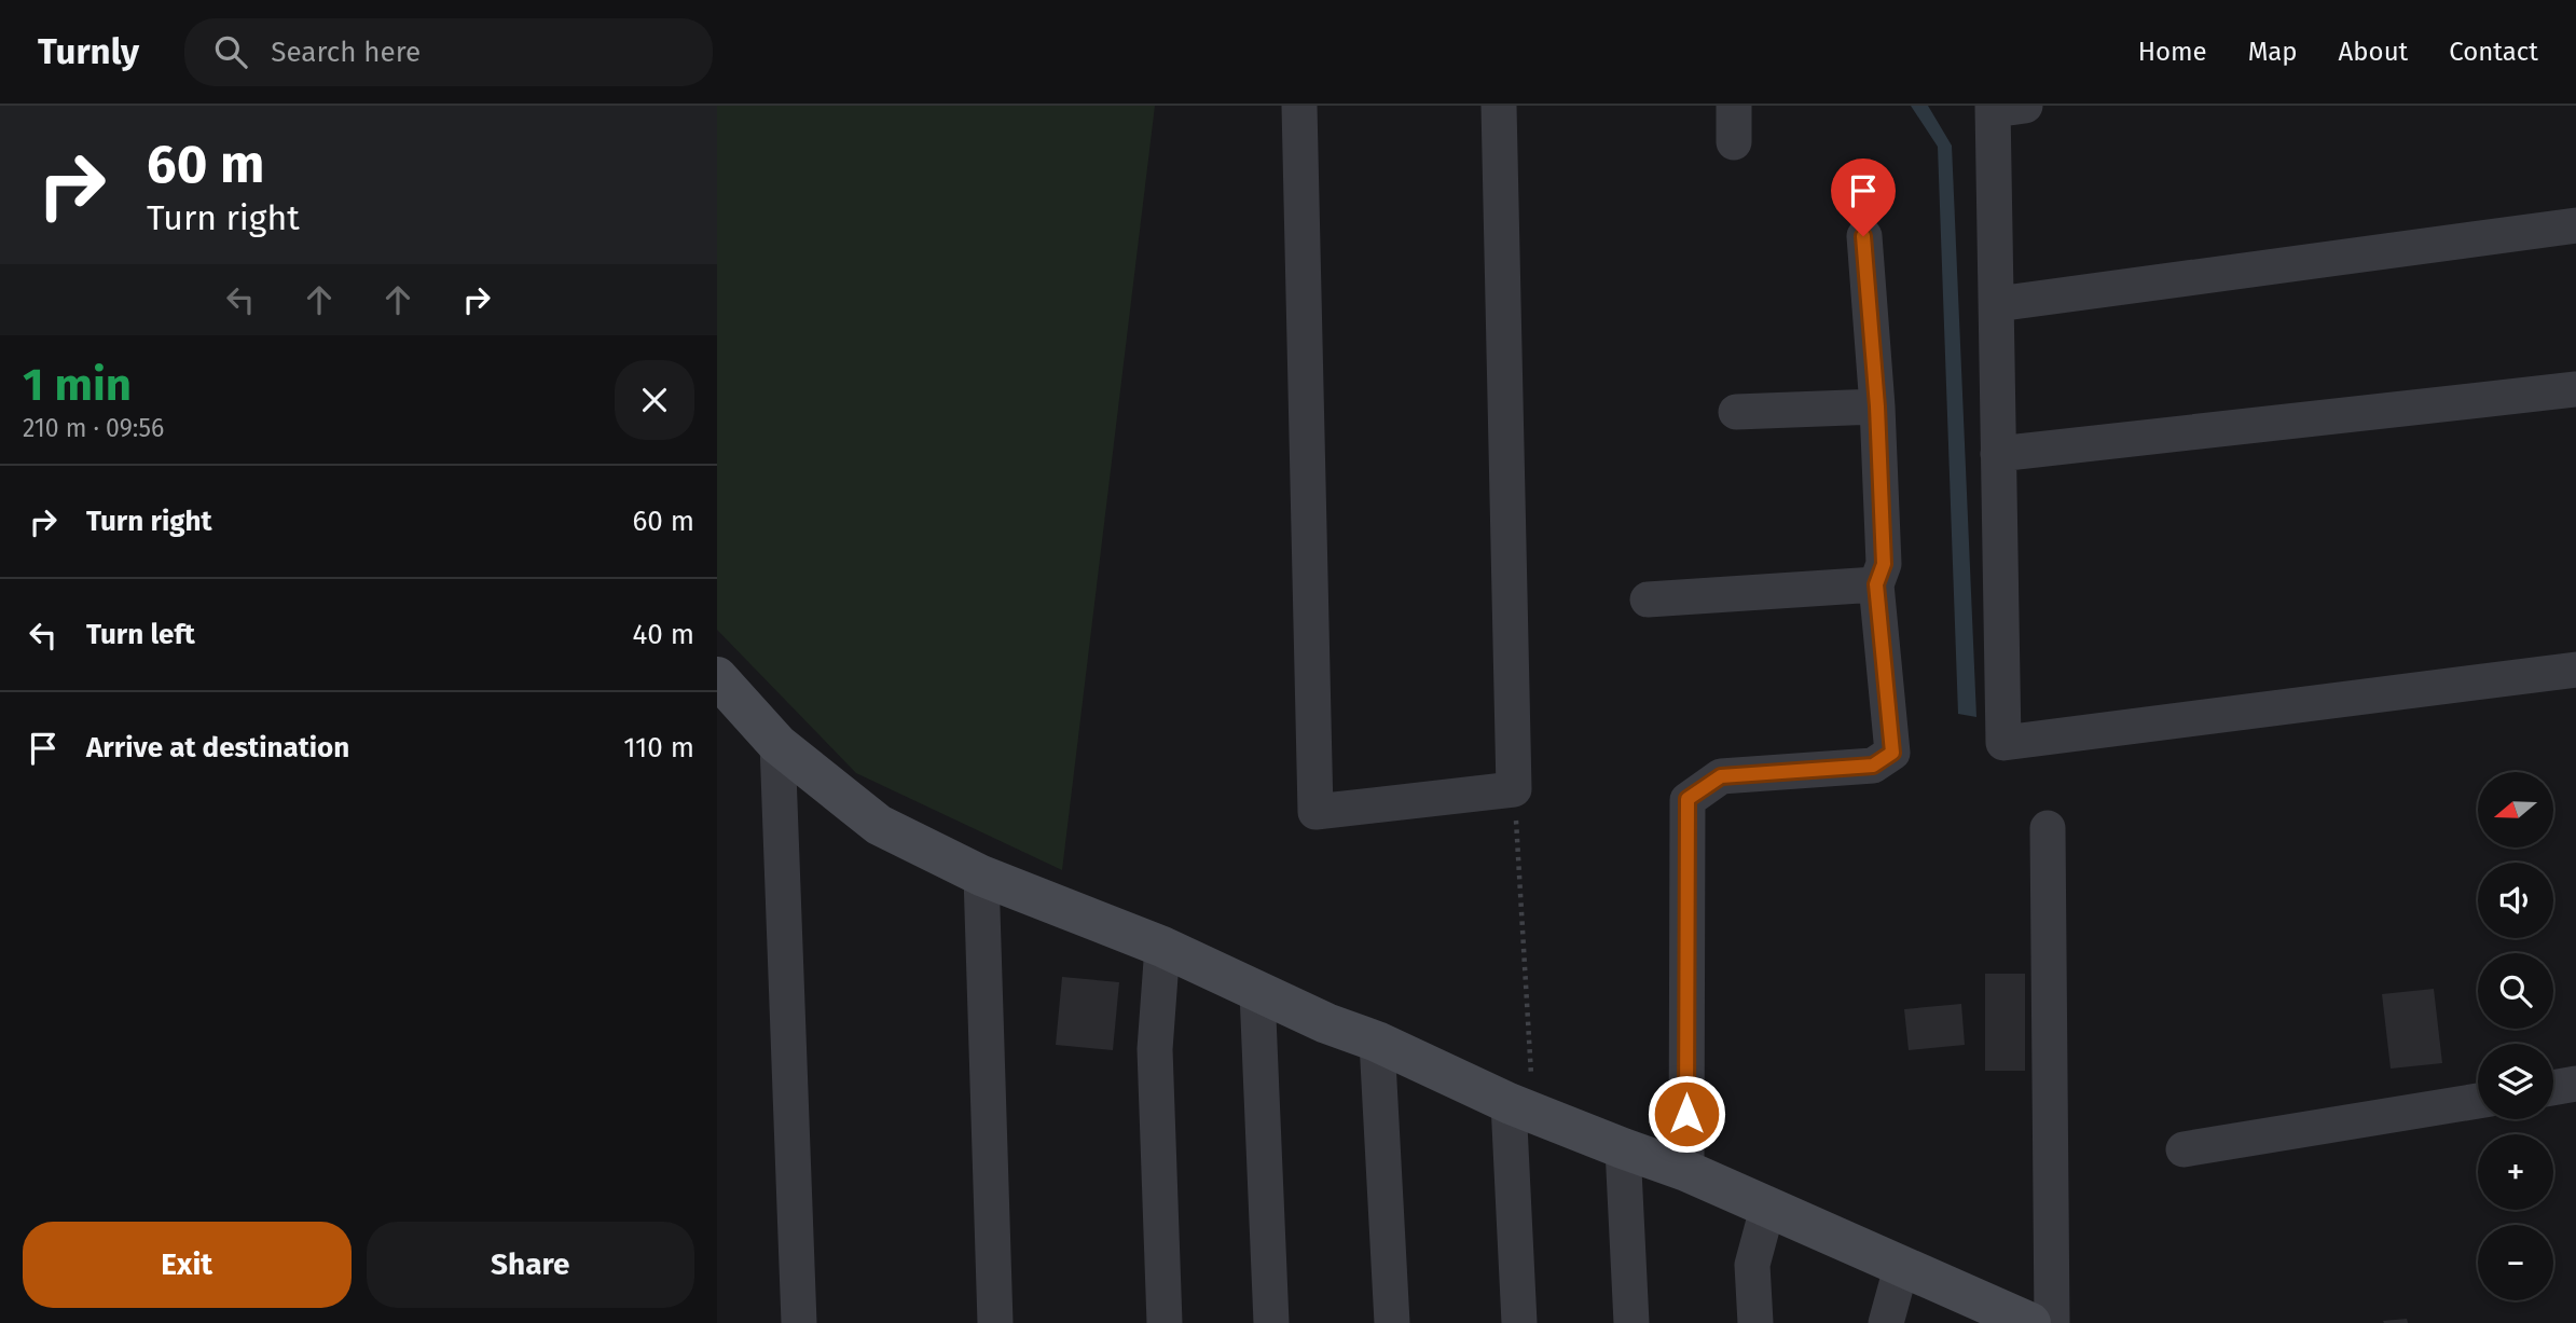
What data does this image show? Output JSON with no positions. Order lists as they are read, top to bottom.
{
  "north": "left",
  "page": {
    "header": "Turnly",
    "search": "Search here",
    "nav": [
      "Home",
      "Map",
      "About",
      "Contact"
    ],
    "turn": ["60 m", "Turn right"],
    "heading": ["1 min", "210 m · 09:56"],
    "list": [
      {
        "name": "Turn right",
        "value": "60 m"
      },
      {
        "name": "Turn left",
        "value": "40 m"
      },
      {
        "name": "Arrive at destination",
        "value": "110 m"
      }
    ],
    "map_buttons": ["+", "−"],
    "buttons": ["Exit", "Share"]
  }
}
